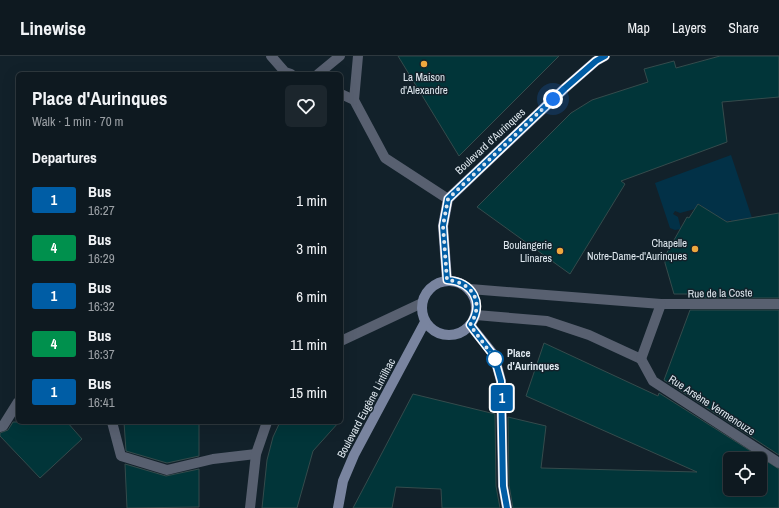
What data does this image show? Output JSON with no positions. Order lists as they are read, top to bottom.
{
  "streets": {
    "main road": ["Boulevard d'Aurinques", "Boulevard Eugène Lintilhac"],
    "street": ["Rue de la Coste", "Rue Arsène Vermenouze"]
  },
  "crossings": [
    ["Rue de la Coste", "Boulevard Eugène Lintilhac"]
  ],
  "places": [
    "La Maison d'Alexandre",
    "Chapelle Notre-Dame-d'Aurinques",
    "Boulangerie Llinares",
    "Place d'Aurinques"
  ],
  "lines": ["bus line 1"],
  "page": {
    "header": "Linewise",
    "nav": ["Map", "Layers", "Share"],
    "on_map": "1",
    "heading": [
      ["Place d'Aurinques", "Walk · 1 min · 70 m"],
      "Departures"
    ],
    "list": [
      {
        "mark": "1",
        "name": "Bus",
        "note": "16:27",
        "value": "1 min"
      },
      {
        "mark": "4",
        "name": "Bus",
        "note": "16:29",
        "value": "3 min"
      },
      {
        "mark": "1",
        "name": "Bus",
        "note": "16:32",
        "value": "6 min"
      },
      {
        "mark": "4",
        "name": "Bus",
        "note": "16:37",
        "value": "11 min"
      },
      {
        "mark": "1",
        "name": "Bus",
        "note": "16:41",
        "value": "15 min"
      }
    ]
  }
}
